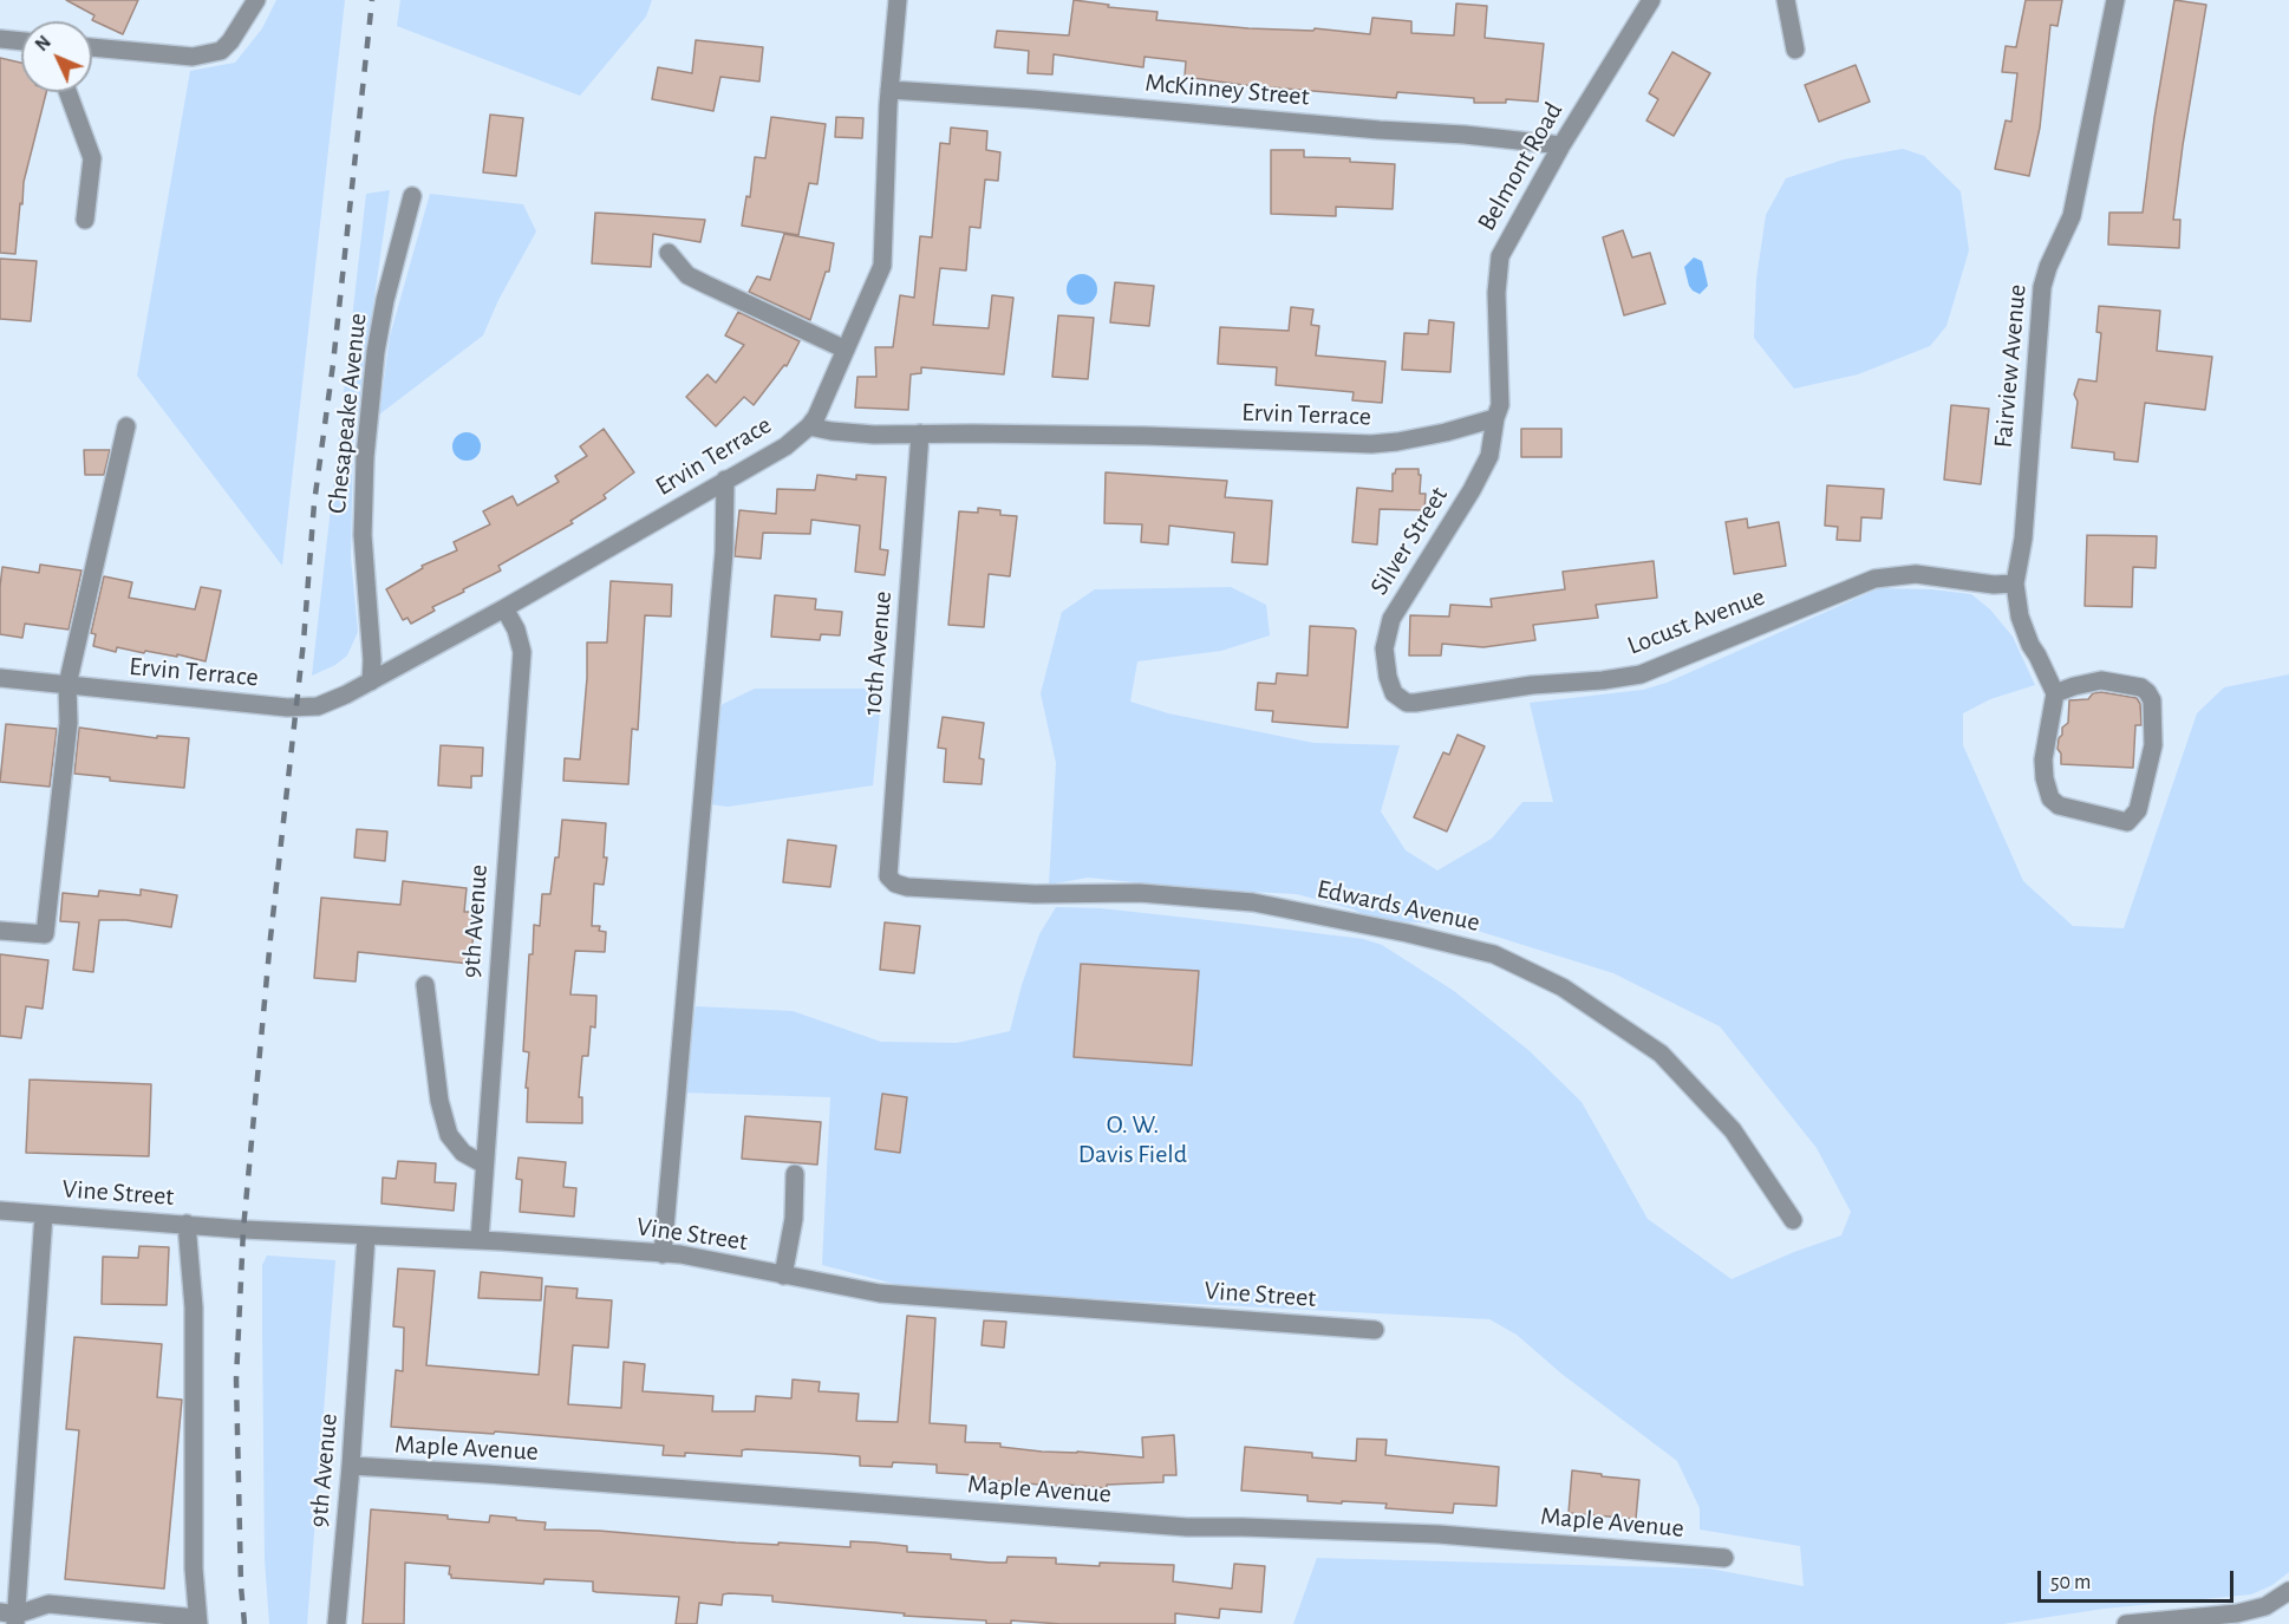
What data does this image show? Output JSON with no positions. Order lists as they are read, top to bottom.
{
  "streets": {
    "street": [
      "McKinney Street",
      "Belmont Road",
      "Fairview Avenue",
      "Chesapeake Avenue",
      "Ervin Terrace",
      "Silver Street",
      "Locust Avenue",
      "10th Avenue",
      "Edwards Avenue",
      "9th Avenue",
      "Vine Street",
      "Maple Avenue"
    ]
  },
  "crossings": [
    ["McKinney Street", "Belmont Road"],
    ["Belmont Road", "Ervin Terrace"],
    ["Belmont Road", "Silver Street"],
    ["Fairview Avenue", "Locust Avenue"],
    ["Chesapeake Avenue", "Ervin Terrace"],
    ["Ervin Terrace", "Silver Street"],
    ["Ervin Terrace", "10th Avenue"],
    ["Ervin Terrace", "9th Avenue"],
    ["Silver Street", "Locust Avenue"],
    ["10th Avenue", "Edwards Avenue"],
    ["9th Avenue", "Vine Street"],
    ["9th Avenue", "Maple Avenue"]
  ],
  "parks": ["O. W. Davis Field"],
  "scale_bar": "50 m",
  "north": "top left"
}
